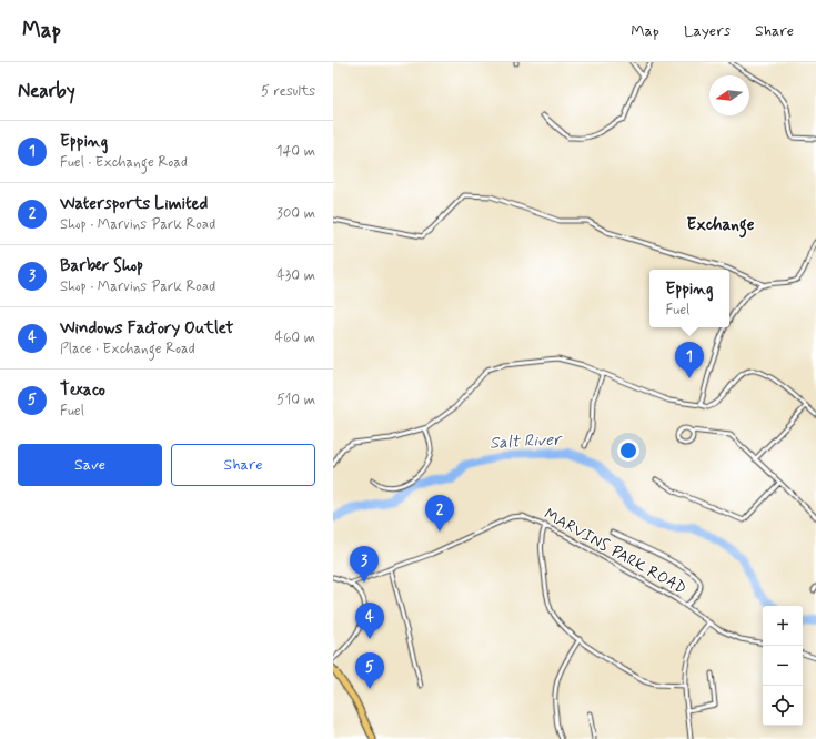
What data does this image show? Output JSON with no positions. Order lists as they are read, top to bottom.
{
  "streets": {
    "street": ["MARVINS PARK ROAD"]
  },
  "districts": ["Exchange"],
  "water": ["Salt River"],
  "north": "left",
  "page": {
    "header": "Map",
    "nav": ["Map", "Layers", "Share"],
    "heading": ["Nearby", "5 results"],
    "list": [
      {
        "mark": "1",
        "name": "Epping",
        "note": "Fuel · Exchange Road",
        "value": "140 m"
      },
      {
        "mark": "2",
        "name": "Watersports Limited",
        "note": "Shop · Marvins Park Road",
        "value": "300 m"
      },
      {
        "mark": "3",
        "name": "Barber Shop",
        "note": "Shop · Marvins Park Road",
        "value": "430 m"
      },
      {
        "mark": "4",
        "name": "Windows Factory Outlet",
        "note": "Place · Exchange Road",
        "value": "460 m"
      },
      {
        "mark": "5",
        "name": "Texaco",
        "note": "Fuel",
        "value": "510 m"
      }
    ],
    "popup": ["Epping", "Fuel"],
    "pins": [
      "1",
      "2",
      "3",
      "4",
      "5"
    ],
    "buttons": ["Save", "Share"],
    "map_buttons": ["+", "−"]
  }
}
